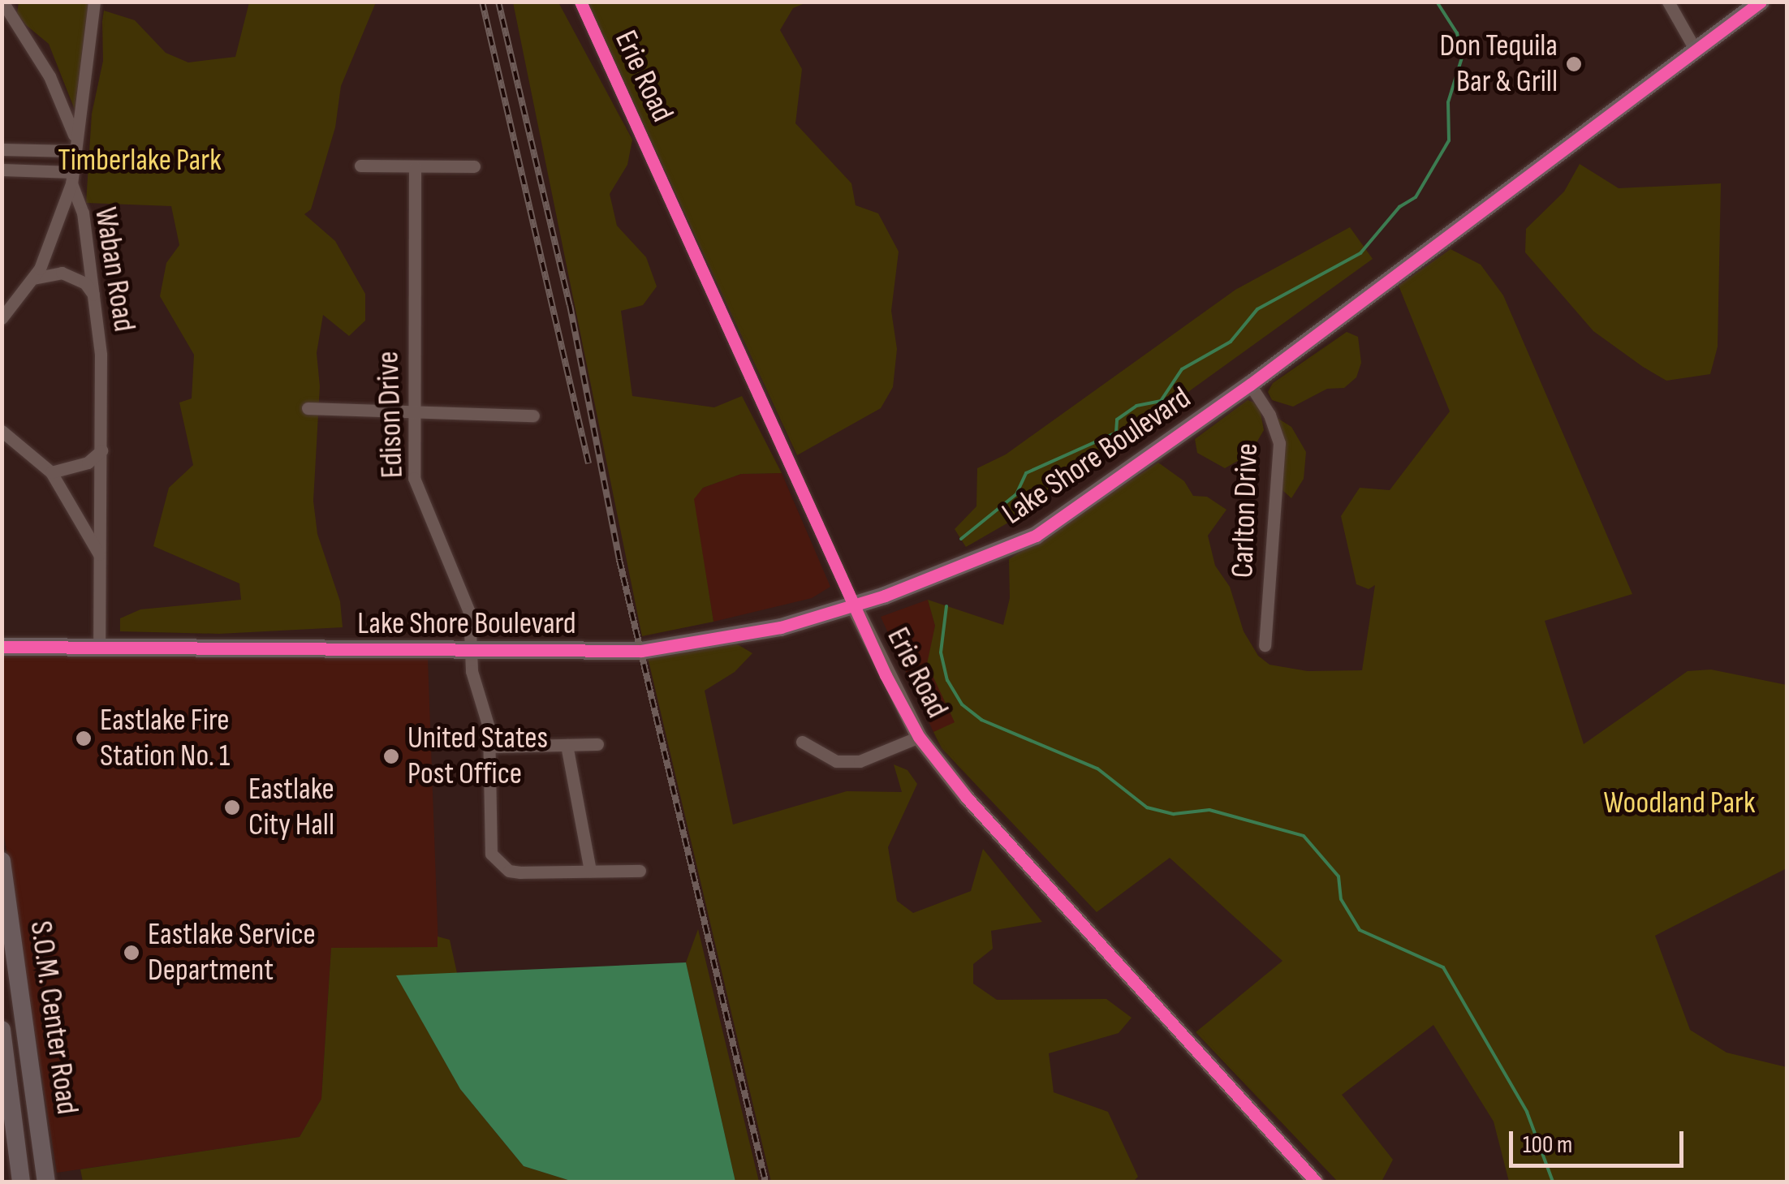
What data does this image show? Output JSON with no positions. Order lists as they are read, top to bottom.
{
  "streets": {
    "main road": ["Lake Shore Boulevard", "S.O.M. Center Road"],
    "street": [
      "Erie Road",
      "Waban Road",
      "Edison Drive",
      "Carlton Drive"
    ]
  },
  "crossings": [
    ["Erie Road", "Lake Shore Boulevard"],
    ["Waban Road", "Lake Shore Boulevard"],
    ["Edison Drive", "Lake Shore Boulevard"],
    ["Lake Shore Boulevard", "Carlton Drive"]
  ],
  "parks": ["Timberlake Park", "Woodland Park"],
  "places": [
    "Don Tequila Bar & Grill",
    "Eastlake Fire Station No. 1",
    "United States Post Office",
    "Eastlake City Hall",
    "Eastlake Service Department"
  ],
  "scale_bar": "100 m"
}
